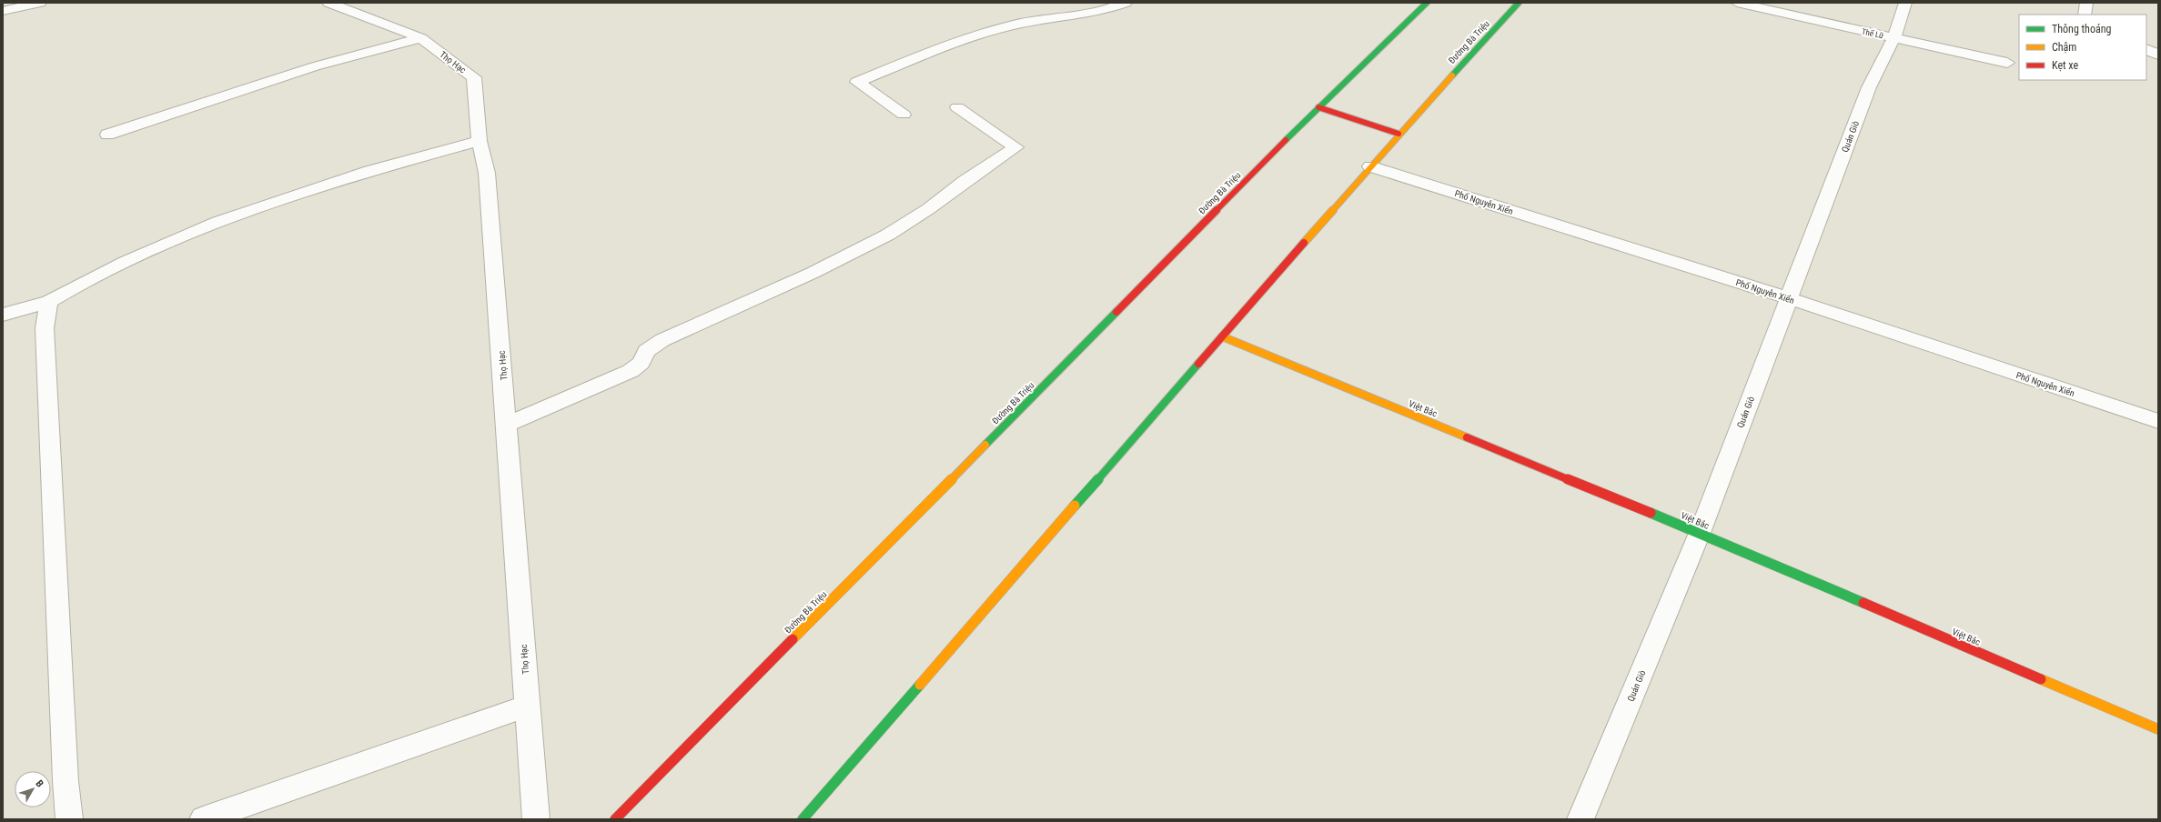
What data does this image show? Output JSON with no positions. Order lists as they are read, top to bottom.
{
  "streets": {
    "main road": ["Đường Bà Triệu", "Việt Bắc"],
    "street": [
      "Thế Lữ",
      "Thọ Hạc",
      "Quán Giò",
      "Phố Nguyễn Xiển"
    ]
  },
  "crossings": [
    ["Thế Lữ", "Quán Giò"],
    ["Đường Bà Triệu", "Phố Nguyễn Xiển"],
    ["Đường Bà Triệu", "Việt Bắc"],
    ["Quán Giò", "Phố Nguyễn Xiển"],
    ["Quán Giò", "Việt Bắc"]
  ],
  "legend": ["Thông thoáng", "Chậm", "Kẹt xe"],
  "north": "top right"
}
